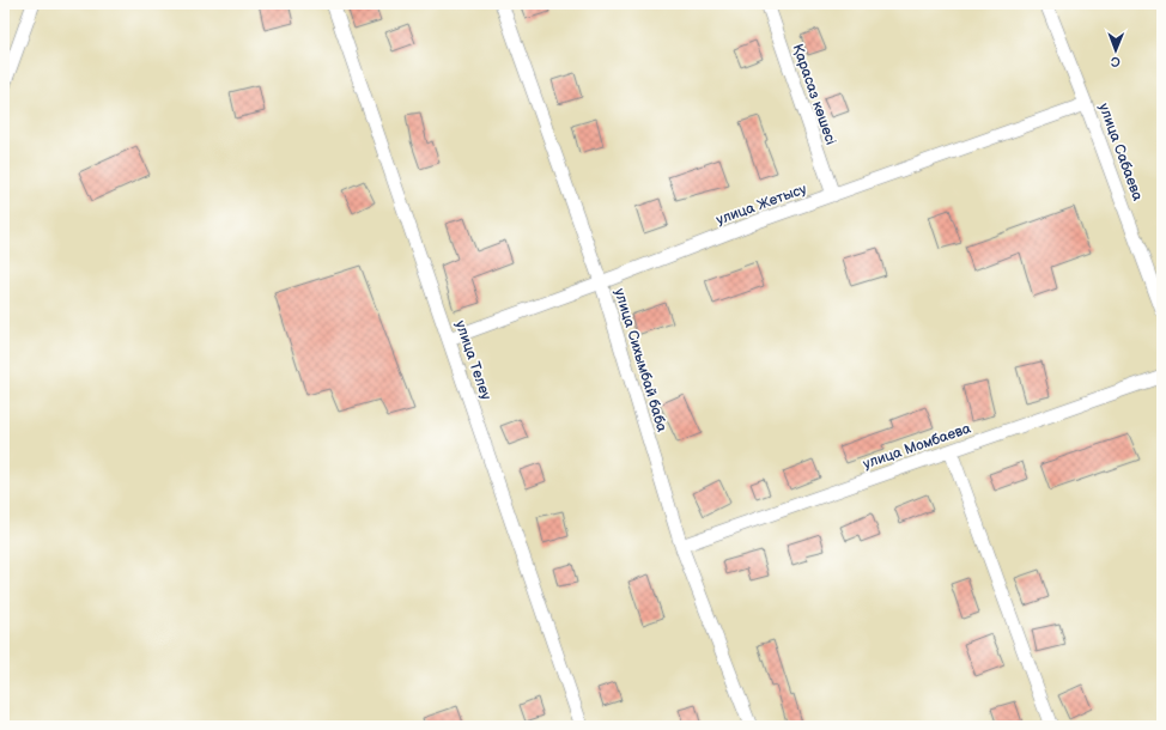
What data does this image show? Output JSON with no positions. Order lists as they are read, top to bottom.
{
  "streets": {
    "street": [
      "Қарасаз көшесі",
      "улица Сабаева",
      "улица Жетысу",
      "улица Телеу",
      "улица Сихымбай баба",
      "улица Момбаева"
    ]
  },
  "crossings": [
    ["Қарасаз көшесі", "улица Жетысу"],
    ["улица Сабаева", "улица Жетысу"],
    ["улица Жетысу", "улица Телеу"],
    ["улица Жетысу", "улица Сихымбай баба"],
    ["улица Сихымбай баба", "улица Момбаева"]
  ],
  "north": "bottom"
}
